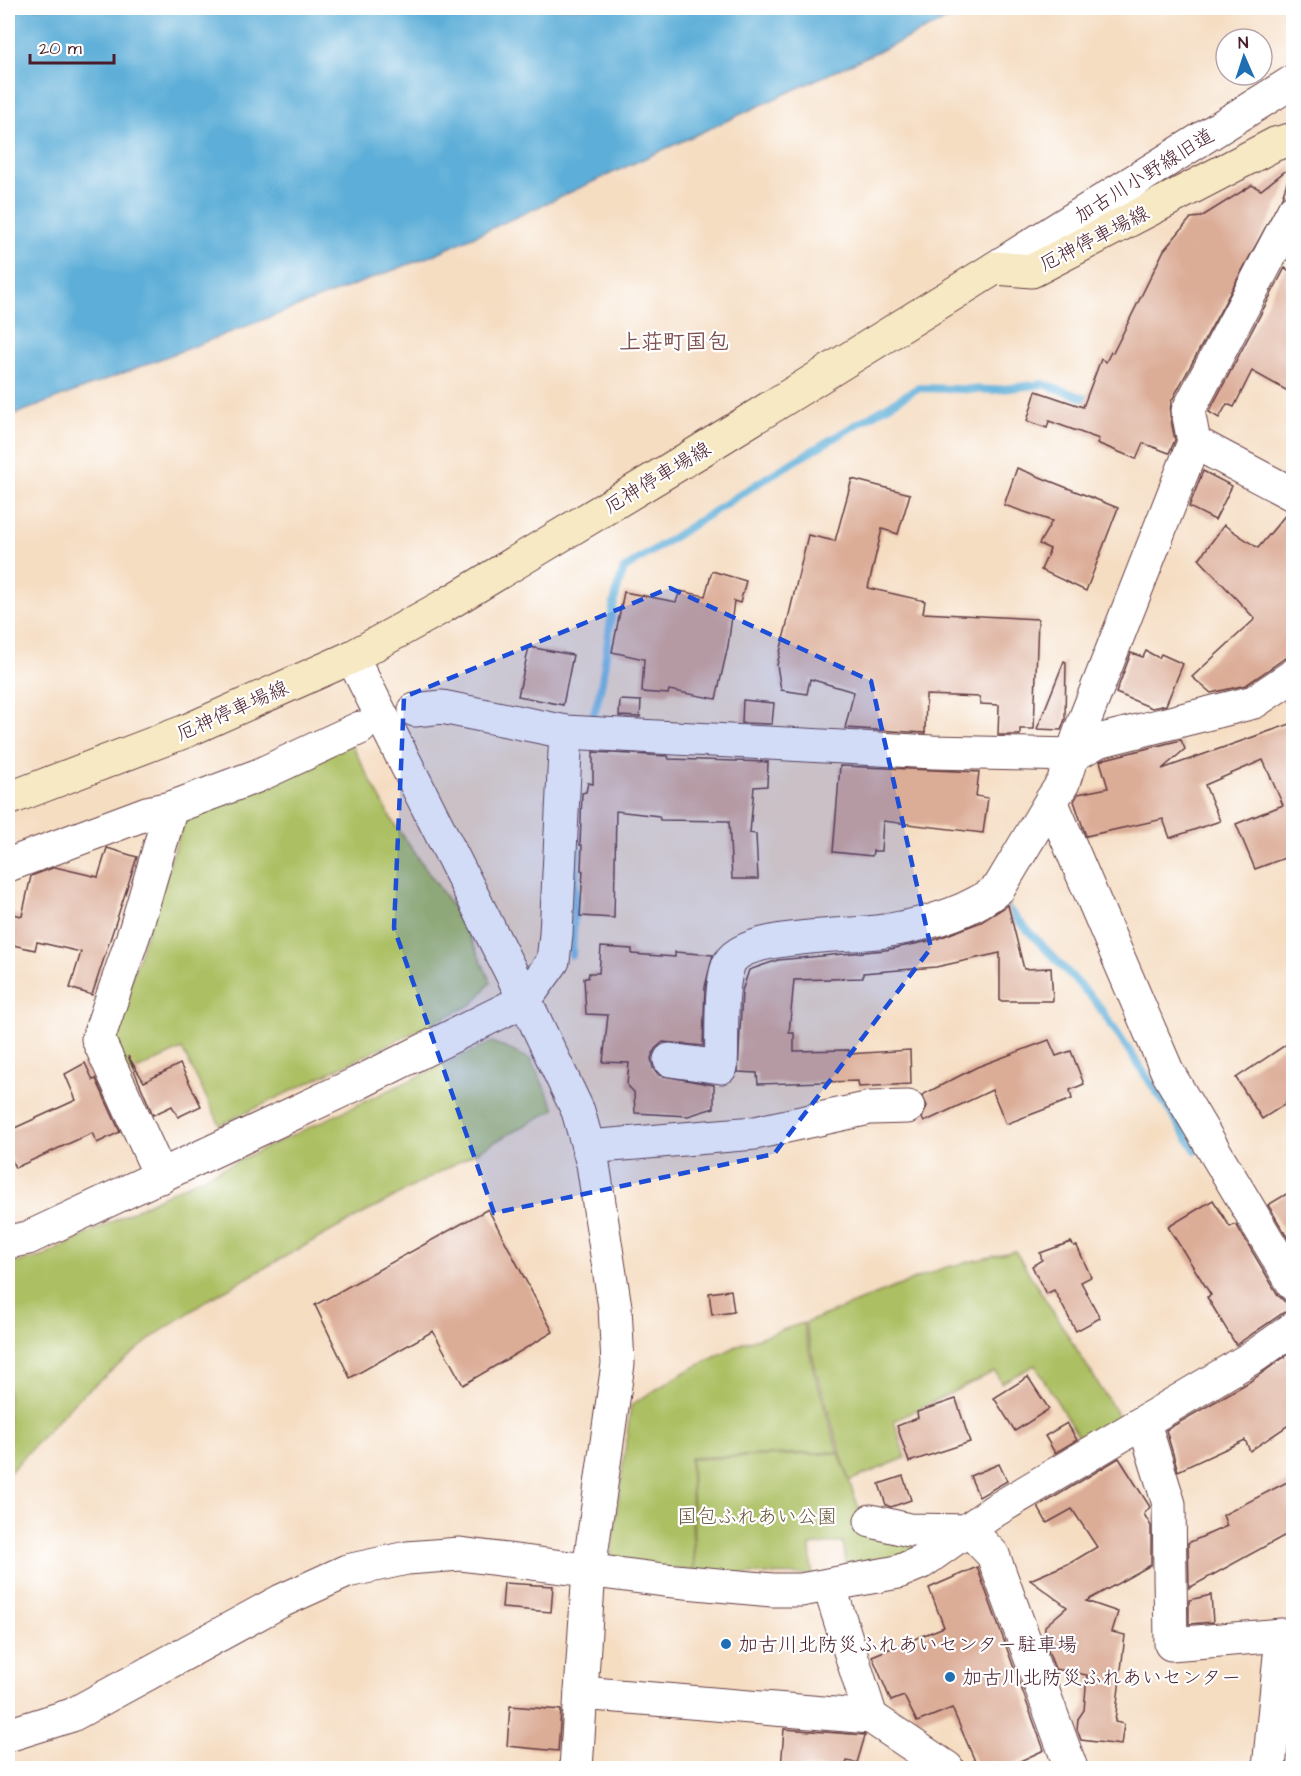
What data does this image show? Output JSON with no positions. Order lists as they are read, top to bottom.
{
  "streets": {
    "main road": ["厄神停車場線"],
    "street": ["加古川小野線旧道"]
  },
  "crossings": [
    ["加古川小野線旧道", "厄神停車場線"]
  ],
  "districts": ["上荘町国包"],
  "parks": ["国包ふれあい公園"],
  "places": ["加古川北防災ふれあいセンター駐車場", "加古川北防災ふれあいセンター"],
  "scale_bar": "20 m",
  "north": "top"
}
